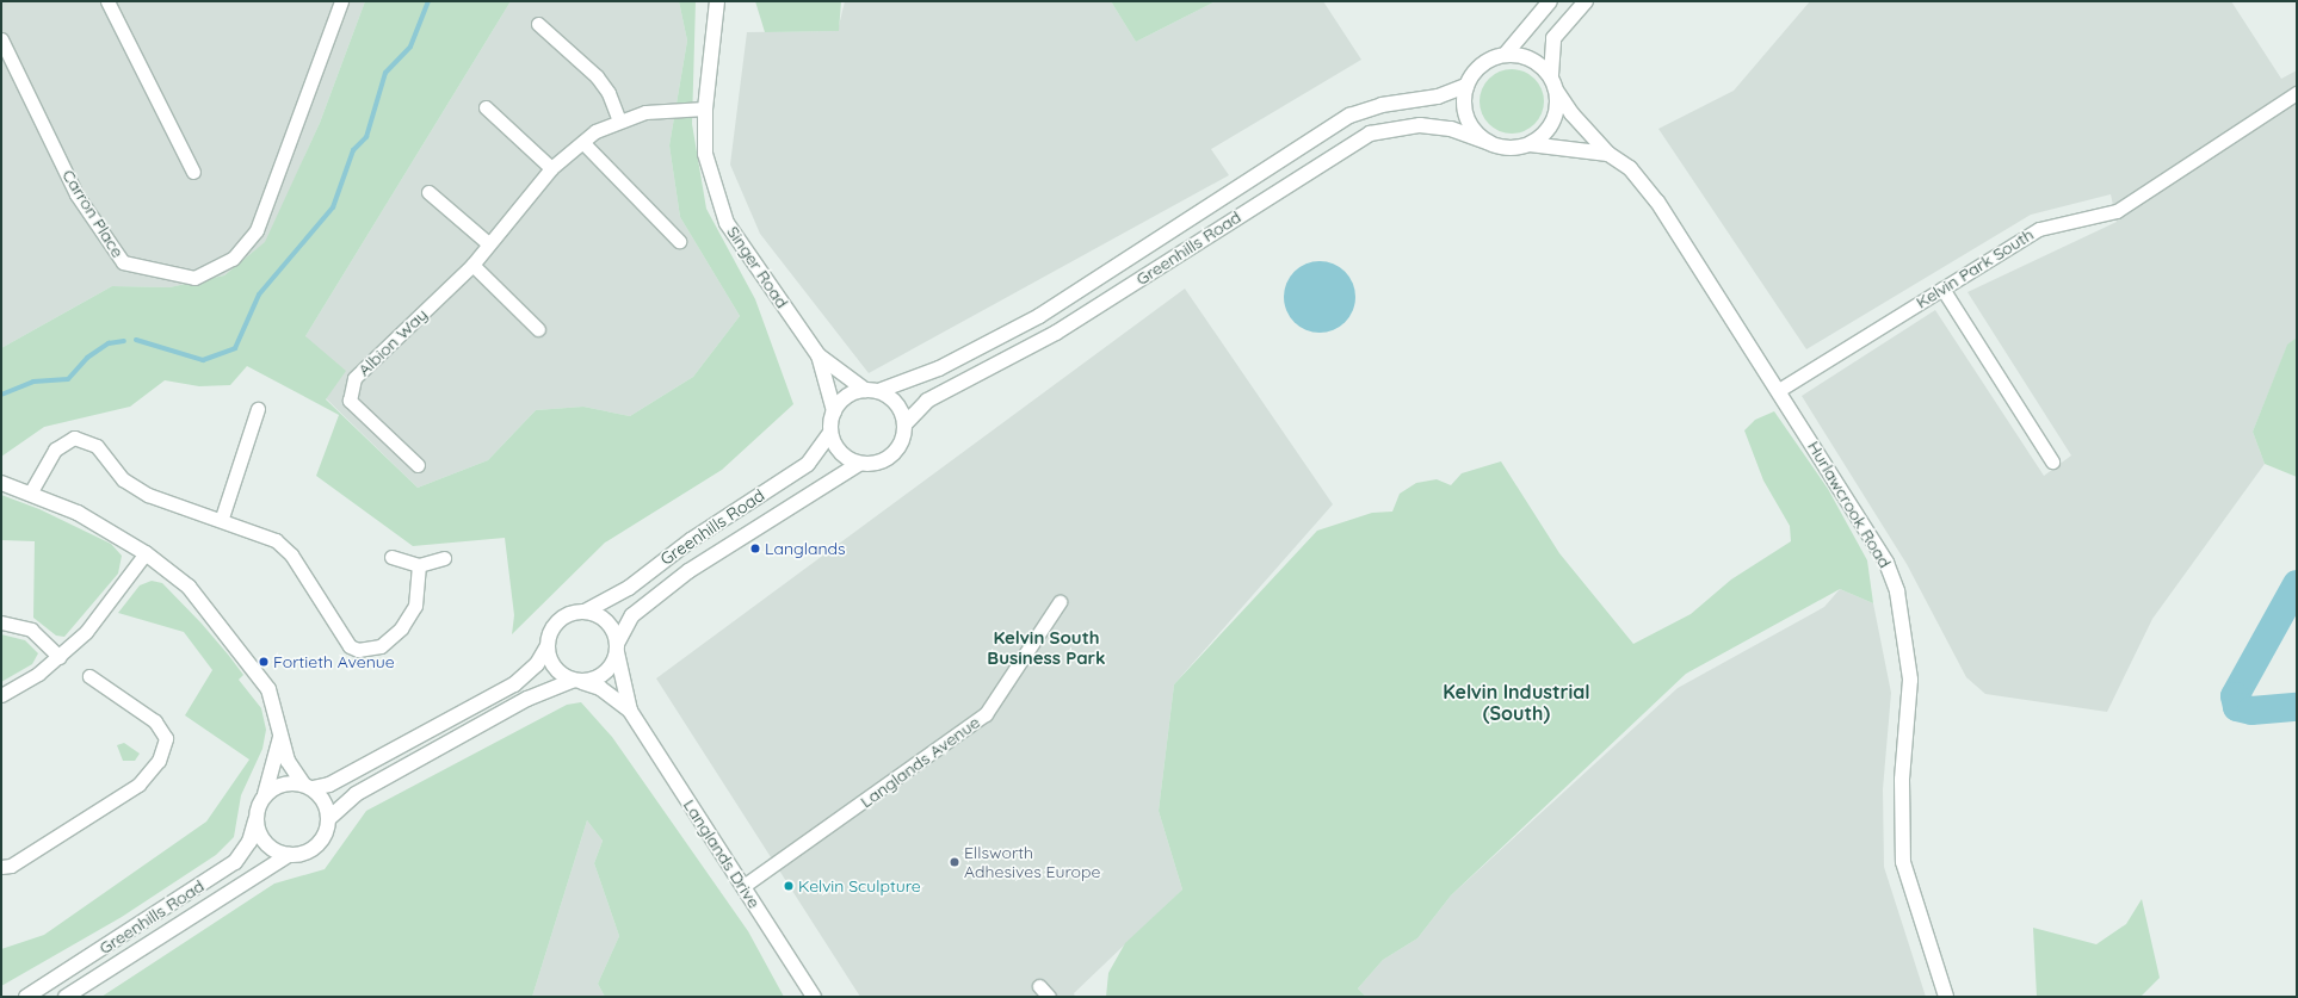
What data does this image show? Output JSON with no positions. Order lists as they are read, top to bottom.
{
  "streets": {
    "street": [
      "Carron Place",
      "Greenhills Road",
      "Singer Road",
      "Kelvin Park South",
      "Albion Way",
      "Hurlawcrook Road",
      "Langlands Avenue",
      "Langlands Drive"
    ]
  },
  "crossings": [
    ["Greenhills Road", "Singer Road"],
    ["Greenhills Road", "Hurlawcrook Road"],
    ["Greenhills Road", "Langlands Drive"],
    ["Singer Road", "Albion Way"],
    ["Kelvin Park South", "Hurlawcrook Road"],
    ["Langlands Avenue", "Langlands Drive"]
  ],
  "districts": ["Kelvin South Business Park", "Kelvin Industrial (South)"],
  "places": [
    "Langlands",
    "Fortieth Avenue",
    "Ellsworth Adhesives Europe",
    "Kelvin Sculpture"
  ]
}
